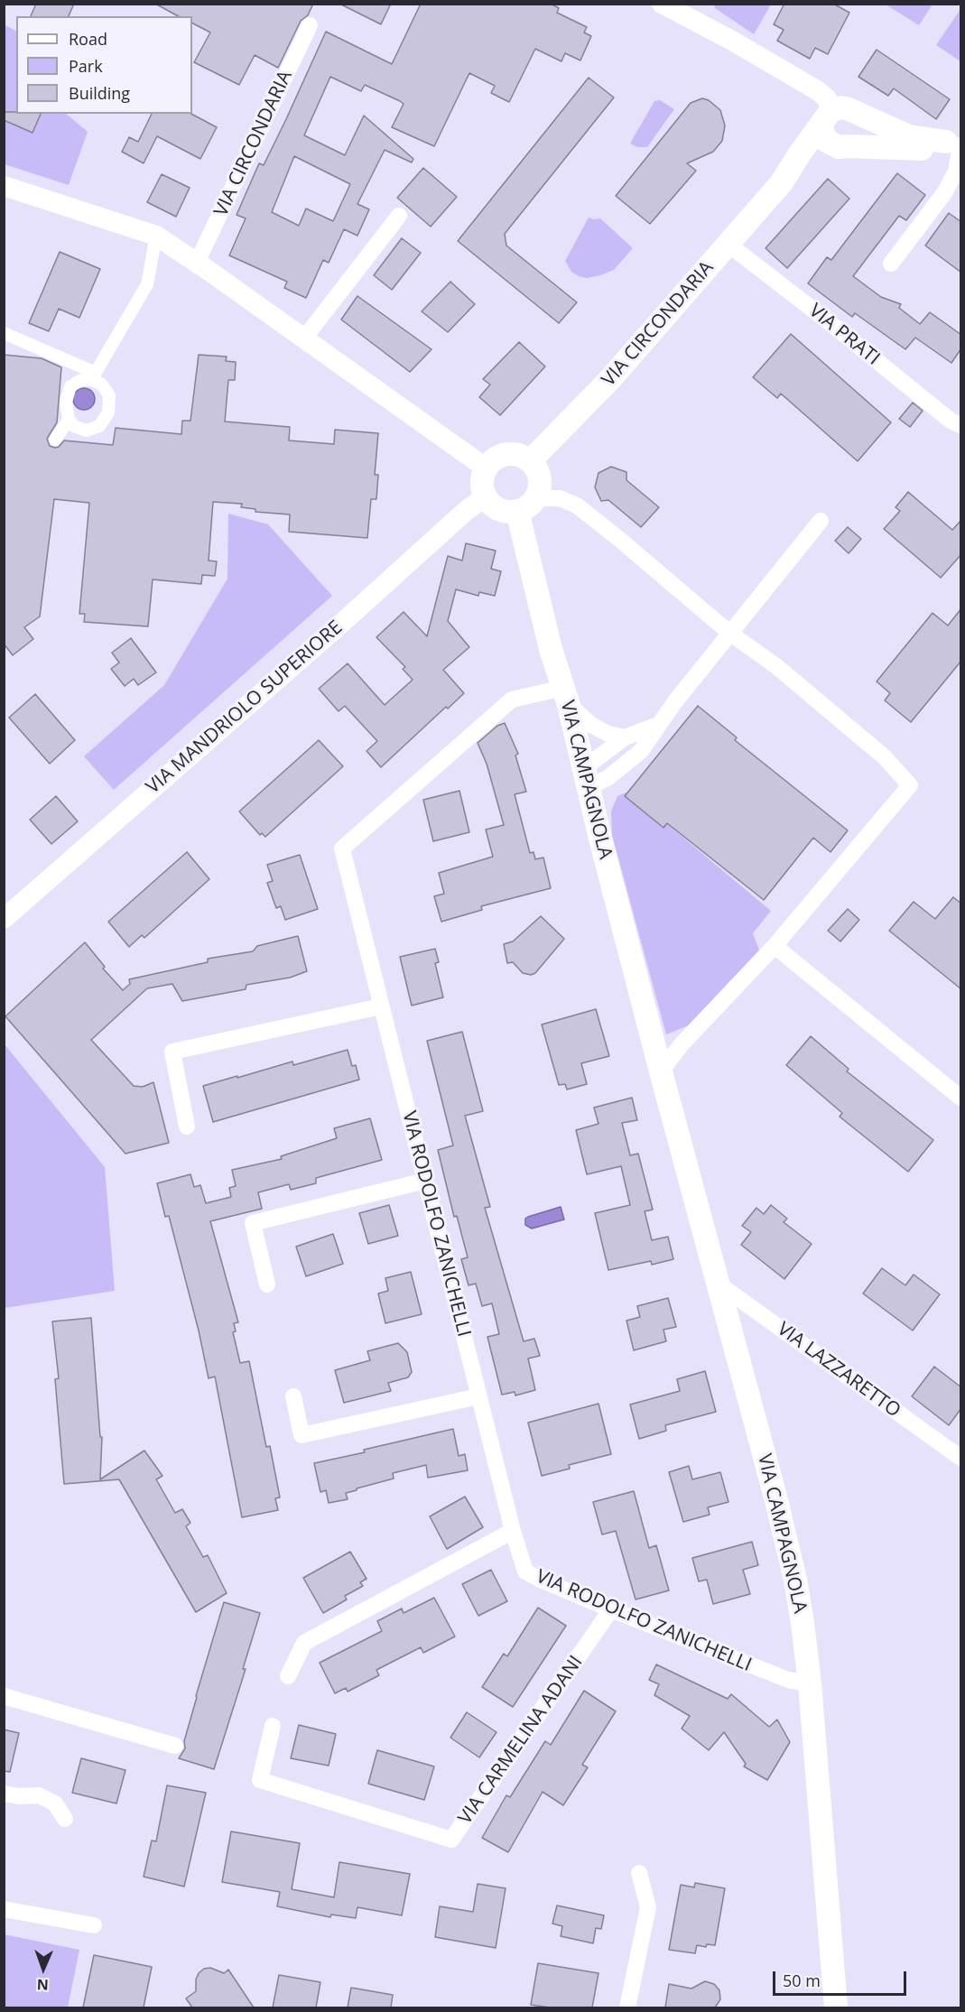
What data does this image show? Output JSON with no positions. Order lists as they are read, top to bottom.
{
  "streets": {
    "main road": ["VIA CIRCONDARIA", "VIA CAMPAGNOLA"],
    "street": [
      "VIA PRATI",
      "VIA MANDRIOLO SUPERIORE",
      "VIA RODOLFO ZANICHELLI",
      "VIA LAZZARETTO",
      "VIA CARMELINA ADANI"
    ]
  },
  "crossings": [
    ["VIA CIRCONDARIA", "VIA PRATI"],
    ["VIA CIRCONDARIA", "VIA MANDRIOLO SUPERIORE"],
    ["VIA CIRCONDARIA", "VIA CAMPAGNOLA"],
    ["VIA MANDRIOLO SUPERIORE", "VIA CAMPAGNOLA"],
    ["VIA CAMPAGNOLA", "VIA RODOLFO ZANICHELLI"],
    ["VIA CAMPAGNOLA", "VIA LAZZARETTO"],
    ["VIA RODOLFO ZANICHELLI", "VIA CARMELINA ADANI"]
  ],
  "legend": ["Road", "Park", "Building"],
  "scale_bar": "50 m",
  "north": "bottom"
}
